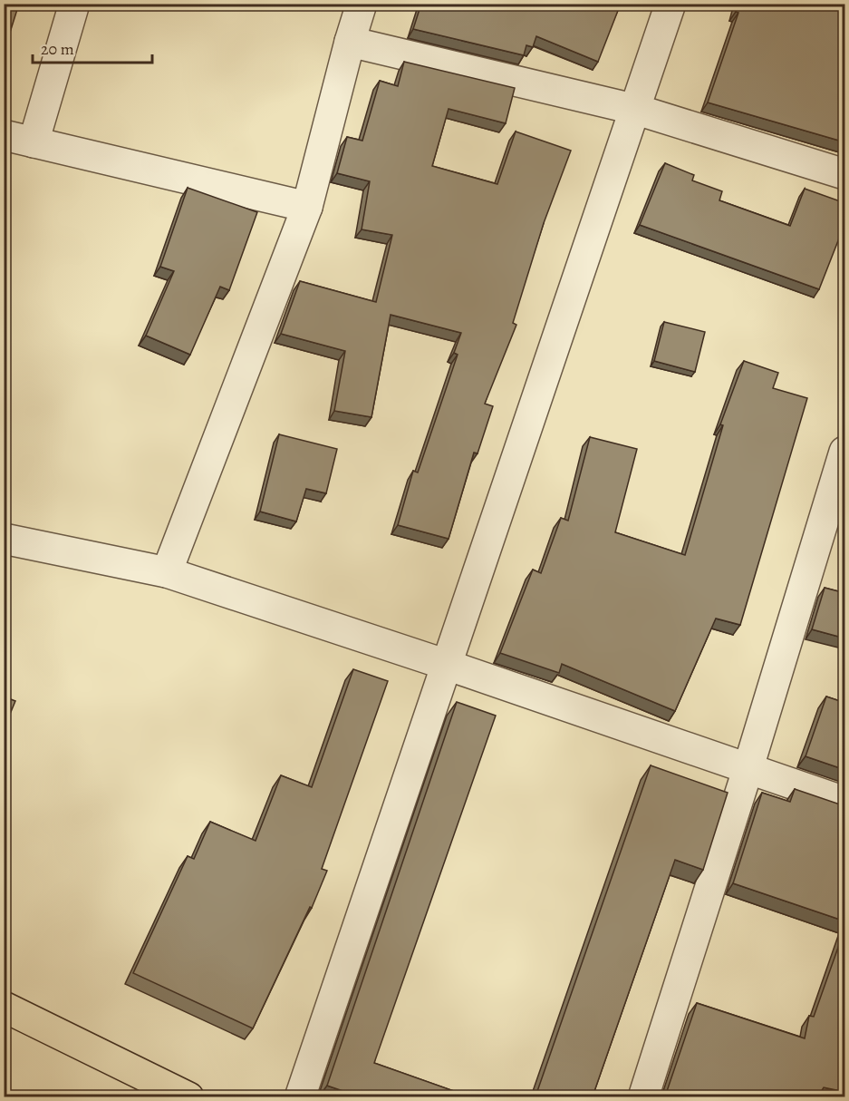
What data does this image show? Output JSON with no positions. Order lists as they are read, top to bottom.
{
  "scale_bar": "20 m"
}
